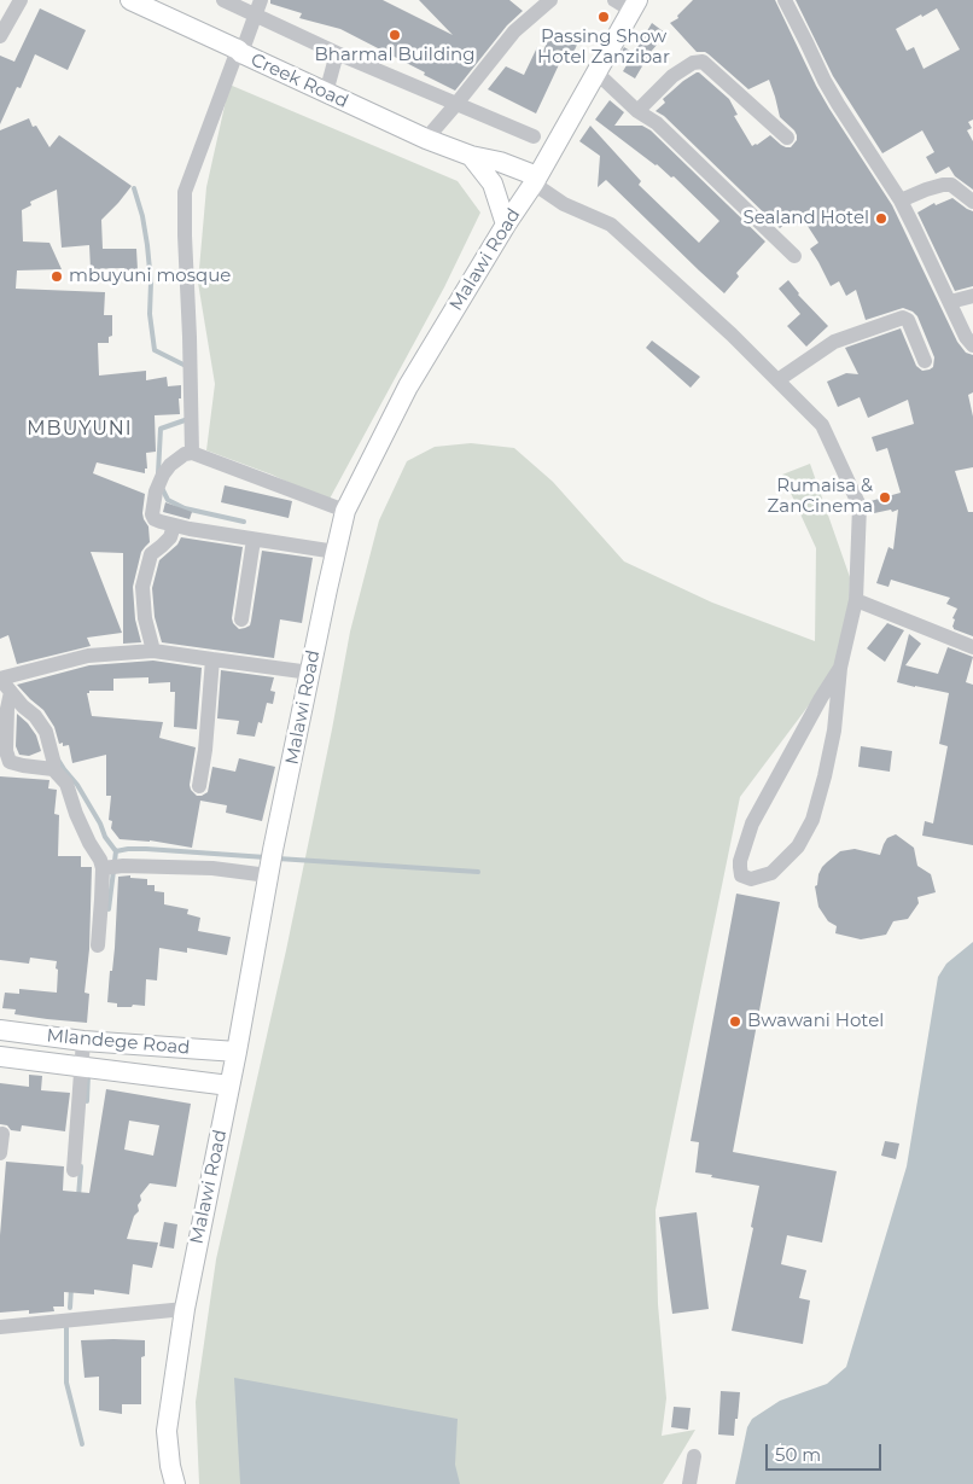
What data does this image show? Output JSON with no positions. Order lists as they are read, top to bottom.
{
  "streets": {
    "main road": ["Creek Road", "Malawi Road", "Mlandege Road"]
  },
  "crossings": [
    ["Creek Road", "Malawi Road"],
    ["Malawi Road", "Mlandege Road"]
  ],
  "districts": ["MBUYUNI"],
  "places": [
    "Passing Show Hotel Zanzibar",
    "Bharmal Building",
    "Sealand Hotel",
    "mbuyuni mosque",
    "Rumaisa & ZanCinema",
    "Bwawani Hotel"
  ],
  "scale_bar": "50 m"
}
